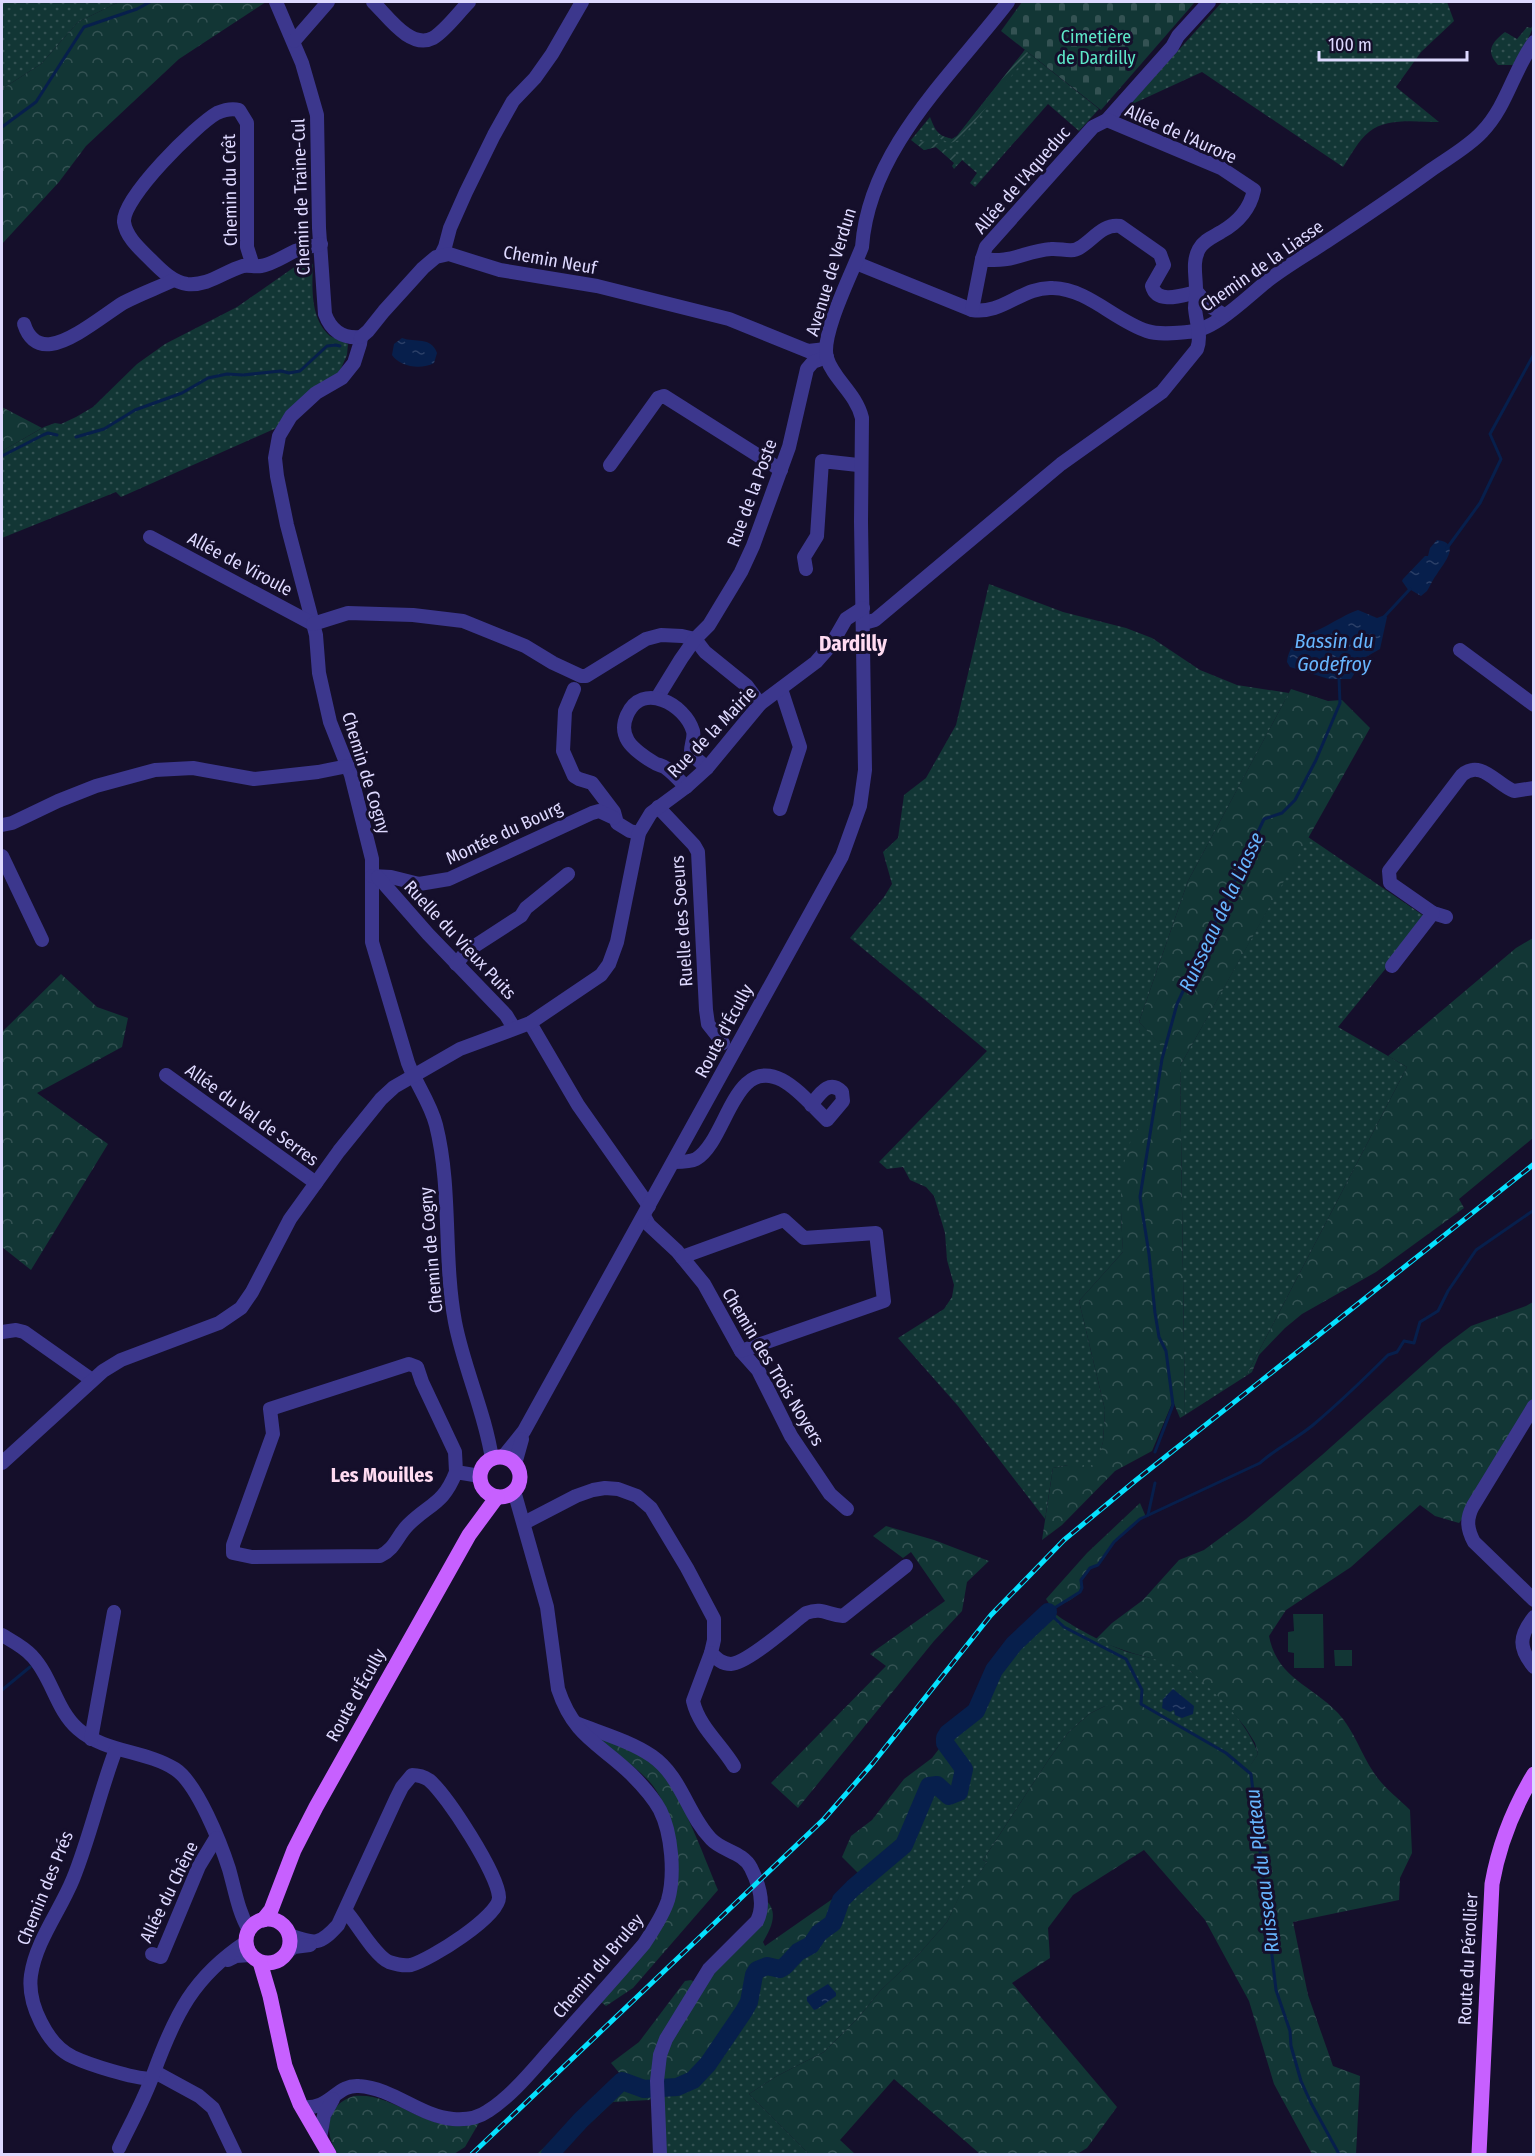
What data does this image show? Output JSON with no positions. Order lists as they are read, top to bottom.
{
  "streets": {
    "main road": ["Route d'Écully", "Route du Pérollier"],
    "street": [
      "Allée de l'Aurore",
      "Allée de l'Aqueduc",
      "Chemin du Crêt",
      "Chemin de Traine-Cul",
      "Chemin Neuf",
      "Chemin de la Liasse",
      "Avenue de Verdun",
      "Rue de la Poste",
      "Allée de Viroule",
      "Rue de la Mairie",
      "Chemin de Cogny",
      "Montée du Bourg",
      "Ruelle des Soeurs",
      "Ruelle du Vieux Puits",
      "Allée du Val de Serres",
      "Chemin des Trois Noyers",
      "Chemin des Prés",
      "Allée du Chêne",
      "Chemin du Bruley"
    ]
  },
  "crossings": [
    ["Allée de l'Aurore", "Allée de l'Aqueduc"],
    ["Allée de l'Aurore", "Chemin de la Liasse"],
    ["Chemin du Crêt", "Chemin de Traine-Cul"],
    ["Chemin de Traine-Cul", "Chemin de Cogny"],
    ["Chemin Neuf", "Avenue de Verdun"],
    ["Chemin Neuf", "Rue de la Poste"],
    ["Chemin de la Liasse", "Avenue de Verdun"],
    ["Chemin de la Liasse", "Route d'Écully"],
    ["Avenue de Verdun", "Rue de la Mairie"],
    ["Avenue de Verdun", "Route d'Écully"],
    ["Allée de Viroule", "Chemin de Cogny"],
    ["Rue de la Mairie", "Ruelle des Soeurs"],
    ["Chemin de Cogny", "Montée du Bourg"],
    ["Chemin de Cogny", "Ruelle du Vieux Puits"],
    ["Chemin de Cogny", "Route d'Écully"],
    ["Montée du Bourg", "Ruelle du Vieux Puits"],
    ["Route d'Écully", "Chemin des Trois Noyers"]
  ],
  "districts": ["Dardilly", "Les Mouilles"],
  "water": ["Bassin du Godefroy", "Ruisseau de la Liasse", "Ruisseau du Plateau"],
  "parks": ["Cimetière de Dardilly"],
  "scale_bar": "100 m"
}
